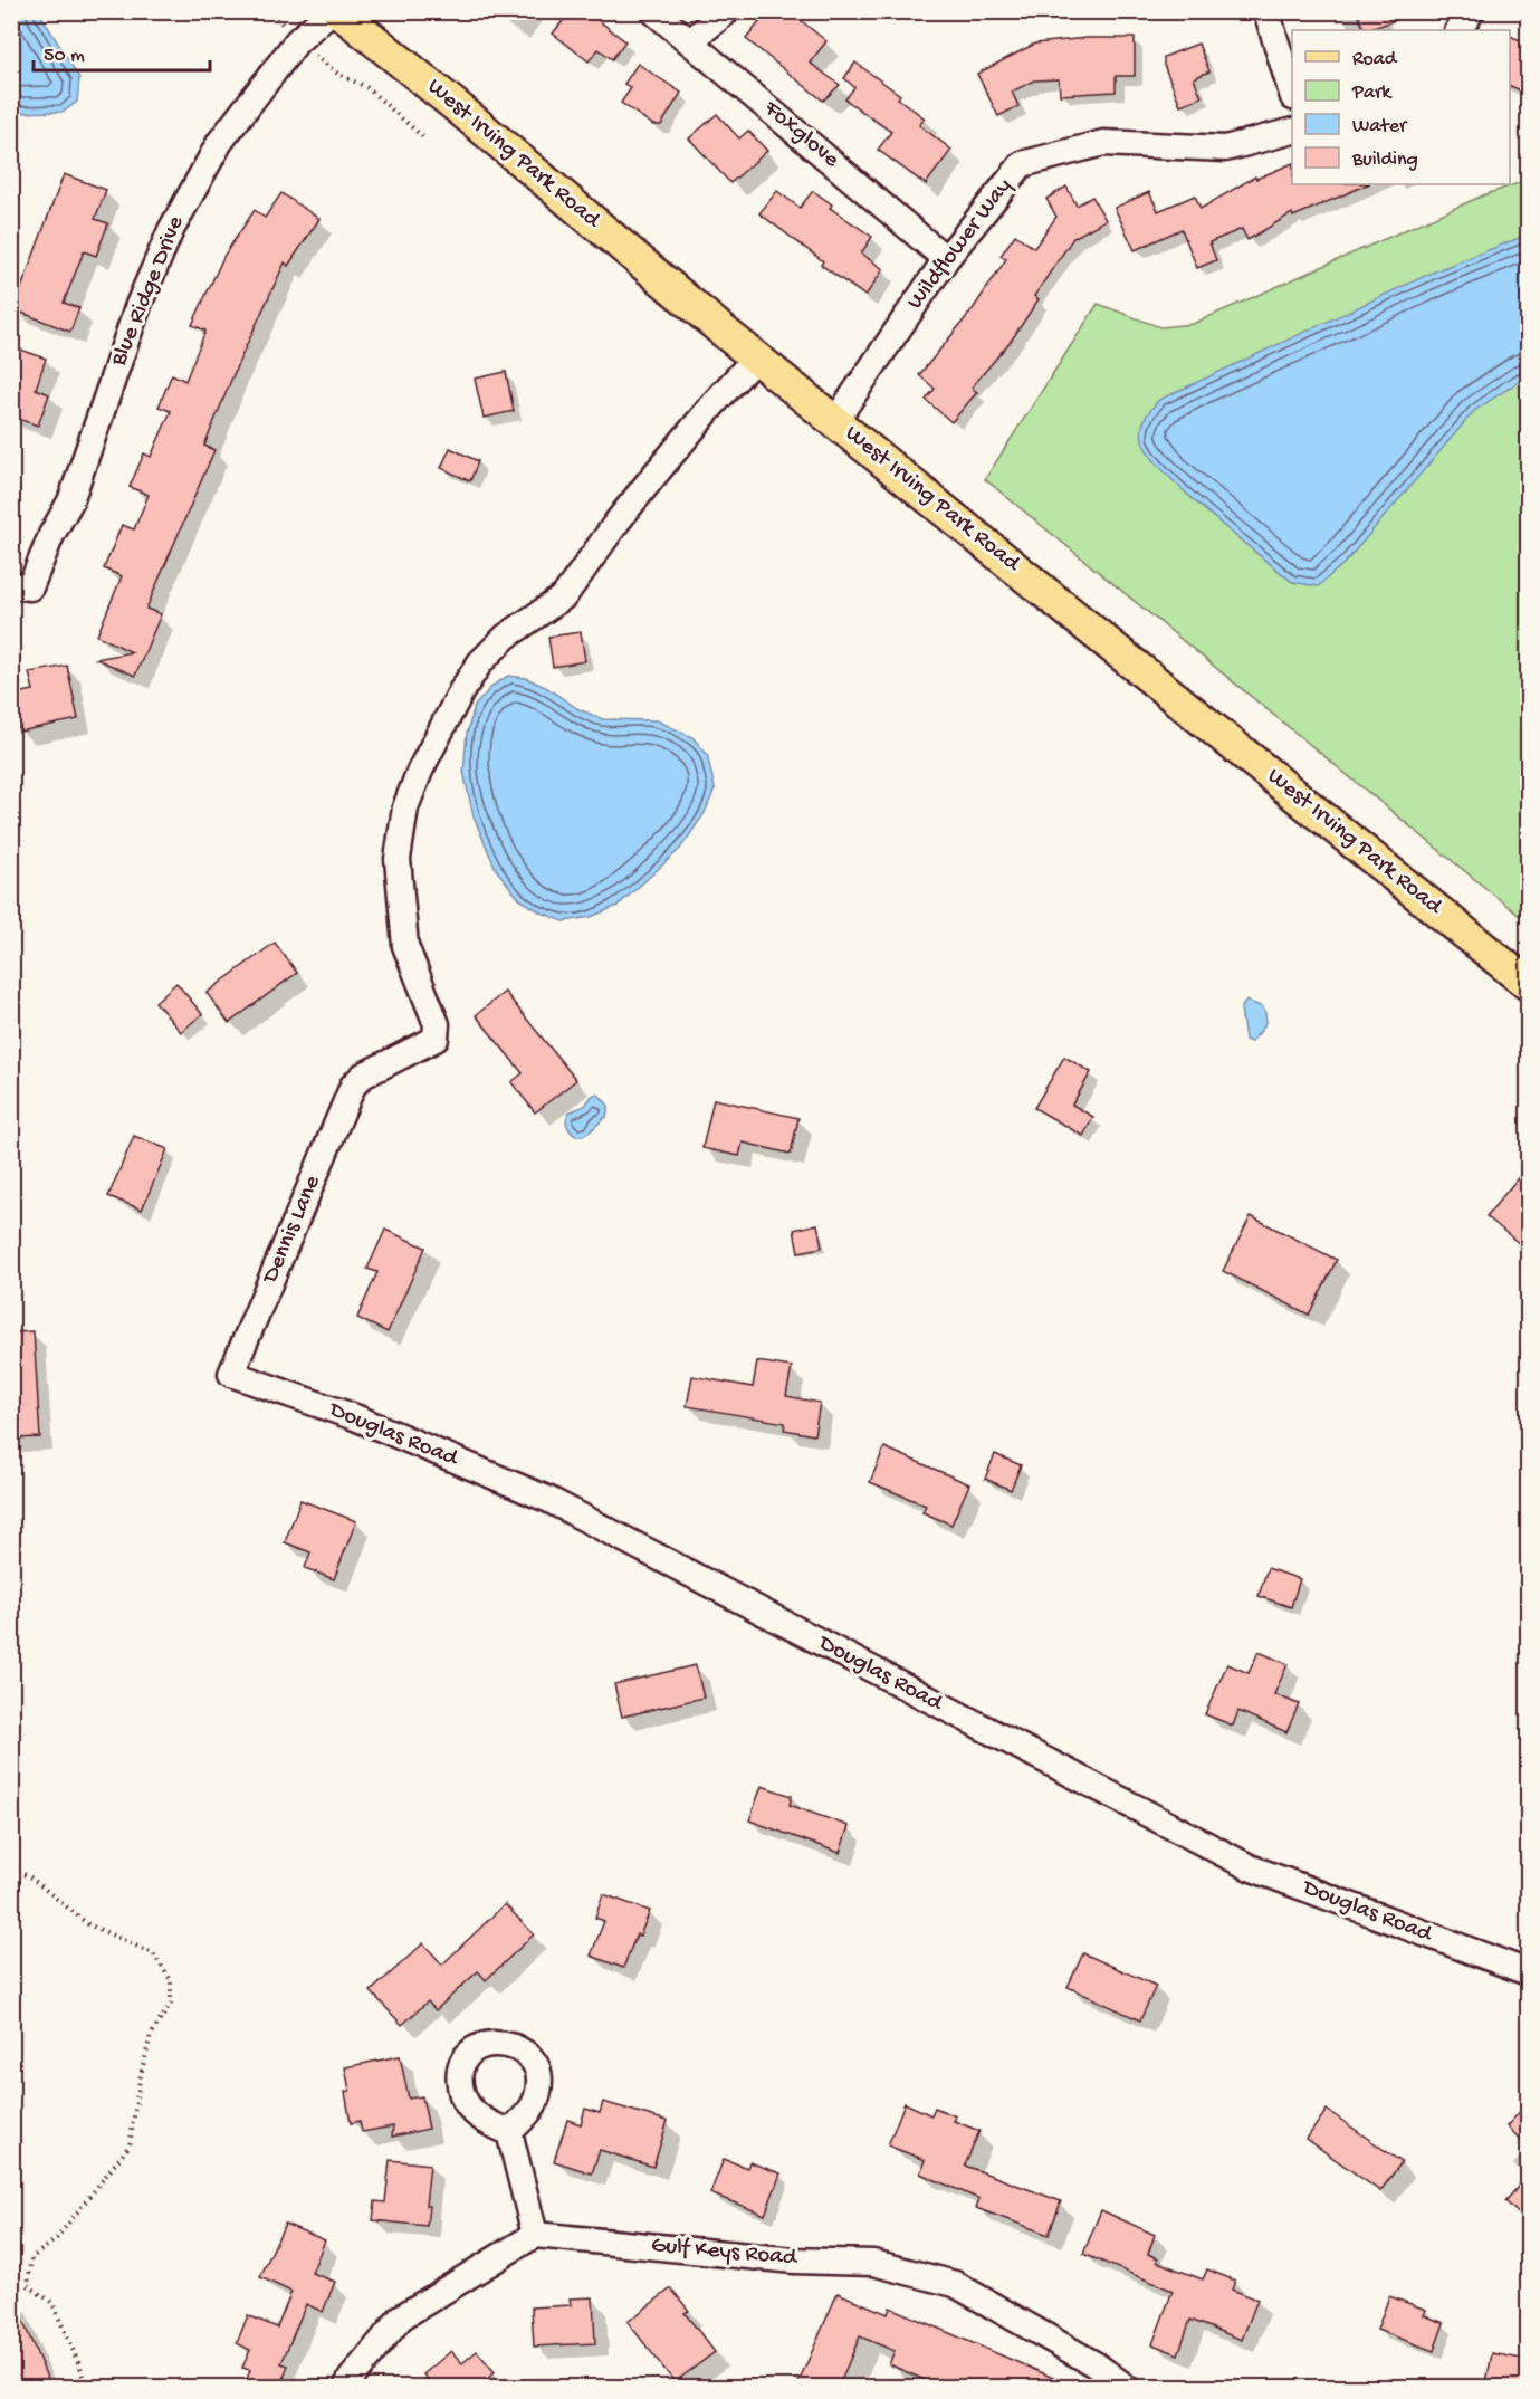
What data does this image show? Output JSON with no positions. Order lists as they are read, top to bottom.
{
  "streets": {
    "main road": ["West Irving Park Road"],
    "street": [
      "Foxglove",
      "Wildflower Way",
      "Blue Ridge Drive",
      "Dennis Lane",
      "Douglas Road",
      "Gulf Keys Road"
    ]
  },
  "crossings": [
    ["Foxglove", "Wildflower Way"],
    ["West Irving Park Road", "Wildflower Way"],
    ["West Irving Park Road", "Dennis Lane"],
    ["Dennis Lane", "Douglas Road"]
  ],
  "legend": [
    "Road",
    "Park",
    "Water",
    "Building"
  ],
  "scale_bar": "50 m"
}
